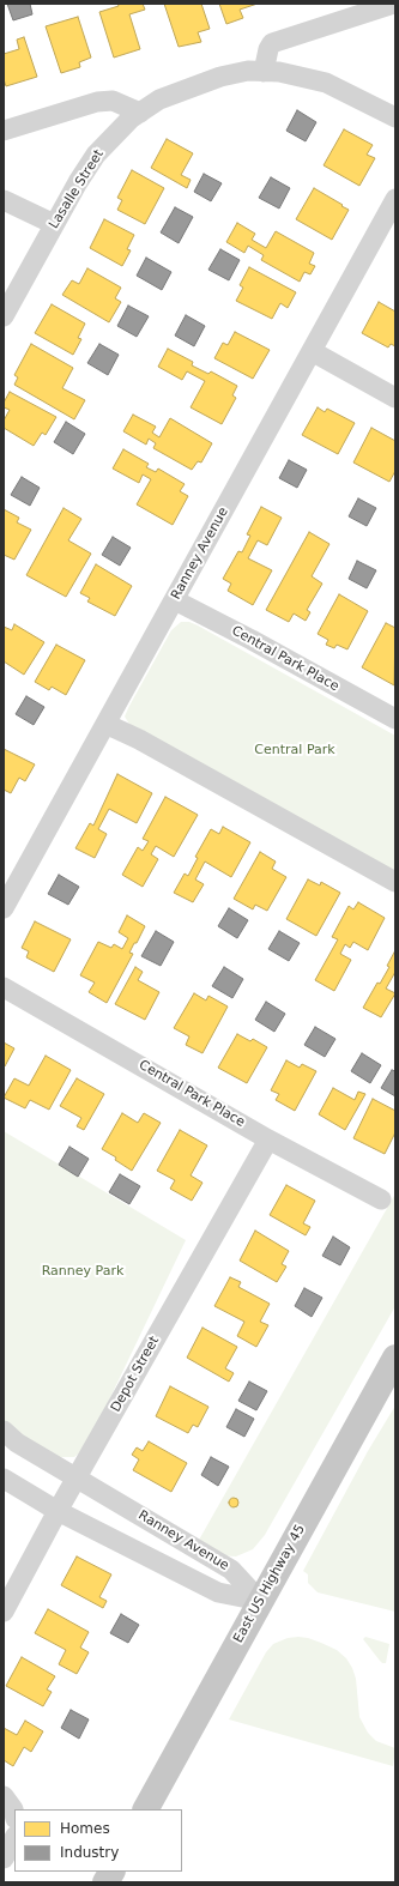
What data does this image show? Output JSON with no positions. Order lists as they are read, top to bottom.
{
  "streets": {
    "main road": ["East US Highway 45"],
    "street": [
      "Lasalle Street",
      "Ranney Avenue",
      "Central Park Place",
      "Depot Street"
    ]
  },
  "crossings": [
    ["Ranney Avenue", "Central Park Place"],
    ["Ranney Avenue", "Depot Street"],
    ["Ranney Avenue", "East US Highway 45"],
    ["Central Park Place", "Depot Street"]
  ],
  "parks": ["Central Park", "Ranney Park"],
  "legend": ["Homes", "Industry"]
}
